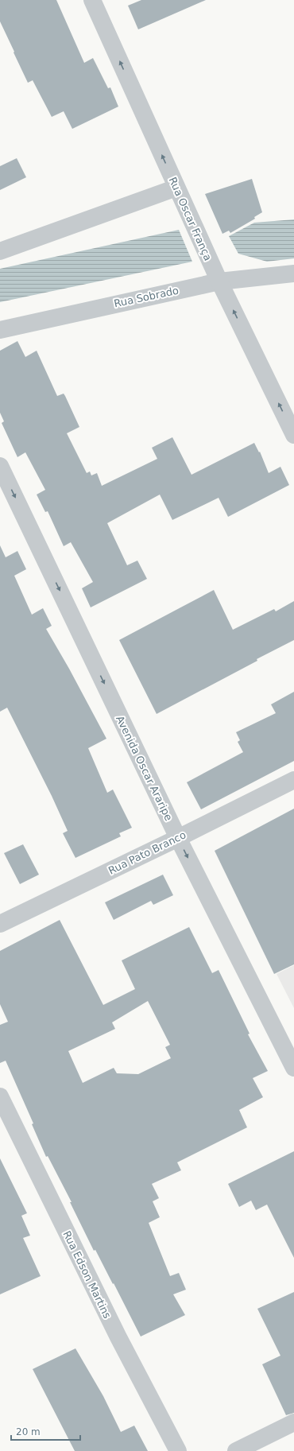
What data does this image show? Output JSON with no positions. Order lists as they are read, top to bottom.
{
  "streets": {
    "street": [
      "Rua Oscar França",
      "Rua Sobrado",
      "Avenida Oscar Araripe",
      "Rua Pato Branco",
      "Rua Edson Martins"
    ]
  },
  "crossings": [
    ["Rua Oscar França", "Rua Sobrado"],
    ["Avenida Oscar Araripe", "Rua Pato Branco"]
  ],
  "one_way": ["Rua Oscar França", "Avenida Oscar Araripe"],
  "scale_bar": "20 m"
}
